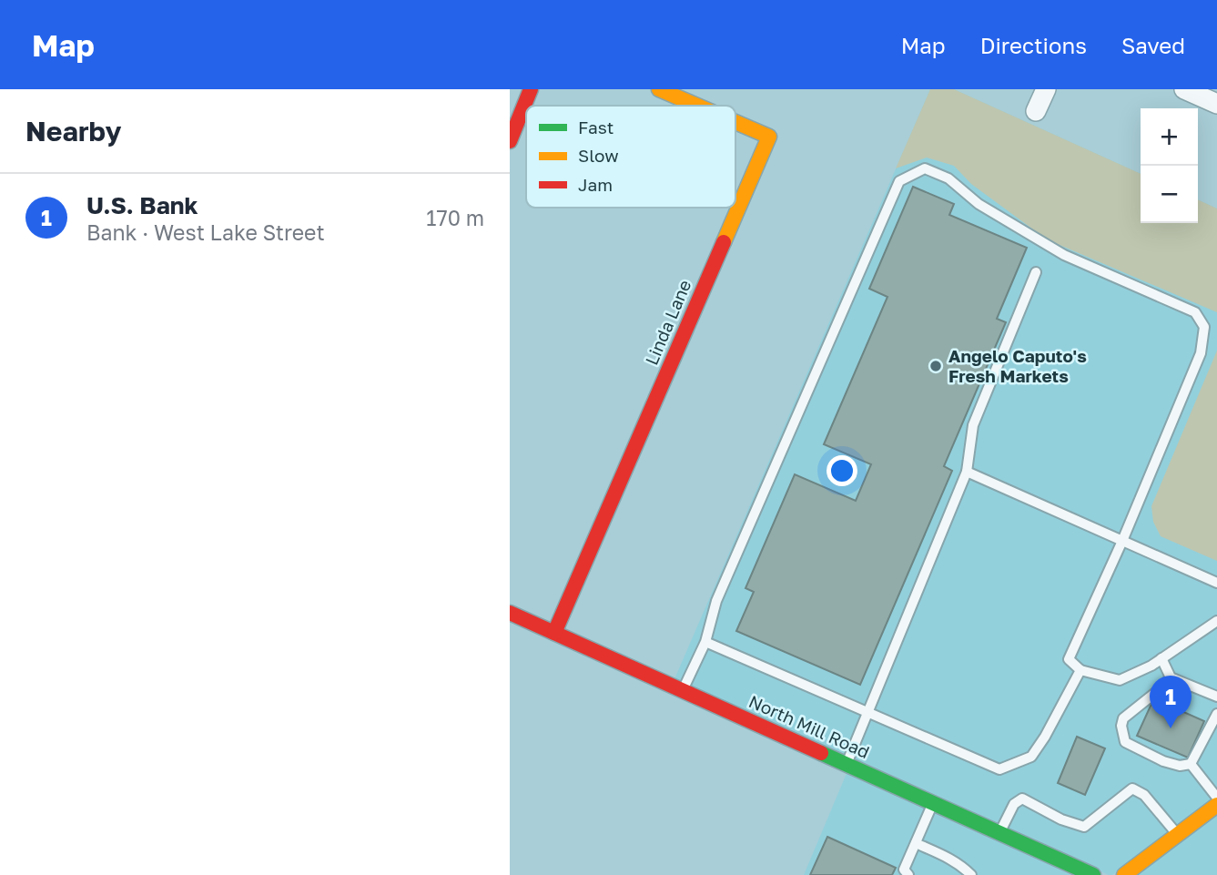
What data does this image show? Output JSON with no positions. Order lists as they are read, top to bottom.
{
  "streets": {
    "street": ["Linda Lane", "North Mill Road"]
  },
  "crossings": [
    ["Linda Lane", "North Mill Road"]
  ],
  "places": ["Angelo Caputo's Fresh Markets"],
  "legend": ["Fast", "Slow", "Jam"],
  "page": {
    "header": "Map",
    "nav": ["Map", "Directions", "Saved"],
    "heading": "Nearby",
    "map_buttons": ["+", "−"],
    "list": [
      {
        "mark": "1",
        "name": "U.S. Bank",
        "note": "Bank · West Lake Street",
        "value": "170 m"
      }
    ],
    "pins": "1"
  }
}
